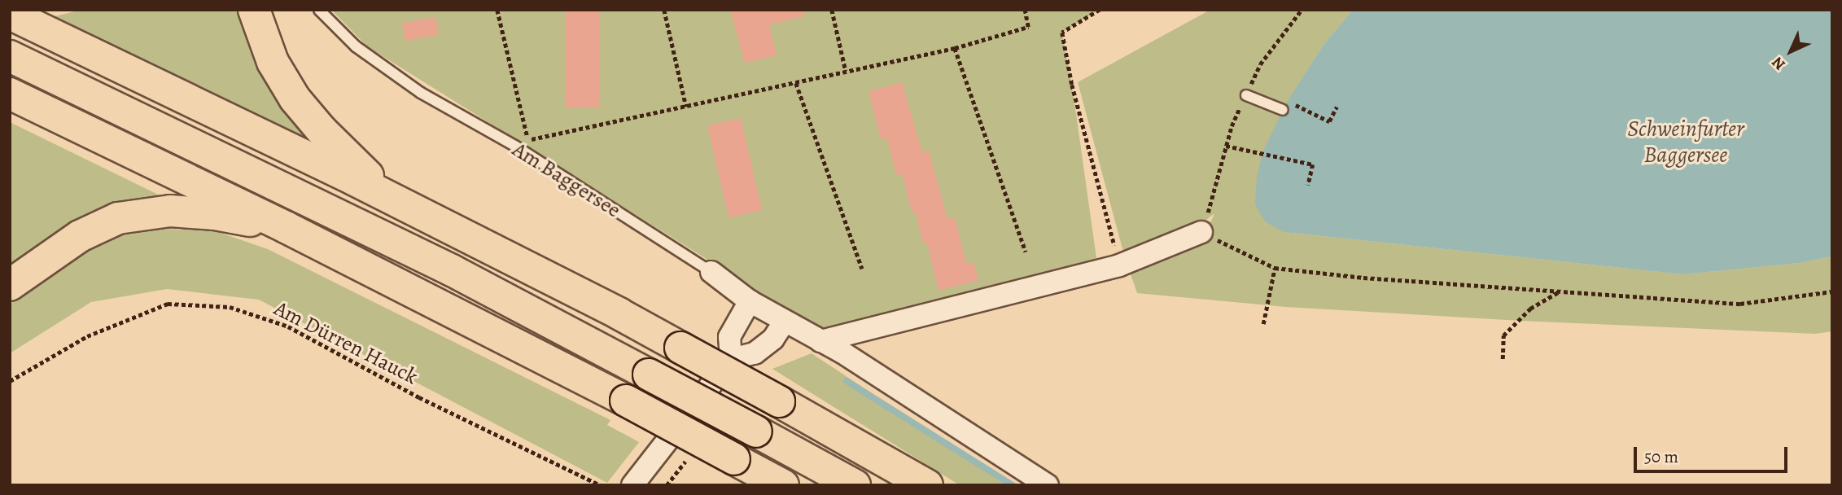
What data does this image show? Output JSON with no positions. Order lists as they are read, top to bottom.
{
  "streets": {
    "street": ["Am Baggersee"],
    "path": ["Am Dürren Hauck"]
  },
  "water": ["Schweinfurter Baggersee"],
  "scale_bar": "50 m",
  "north": "bottom left"
}
